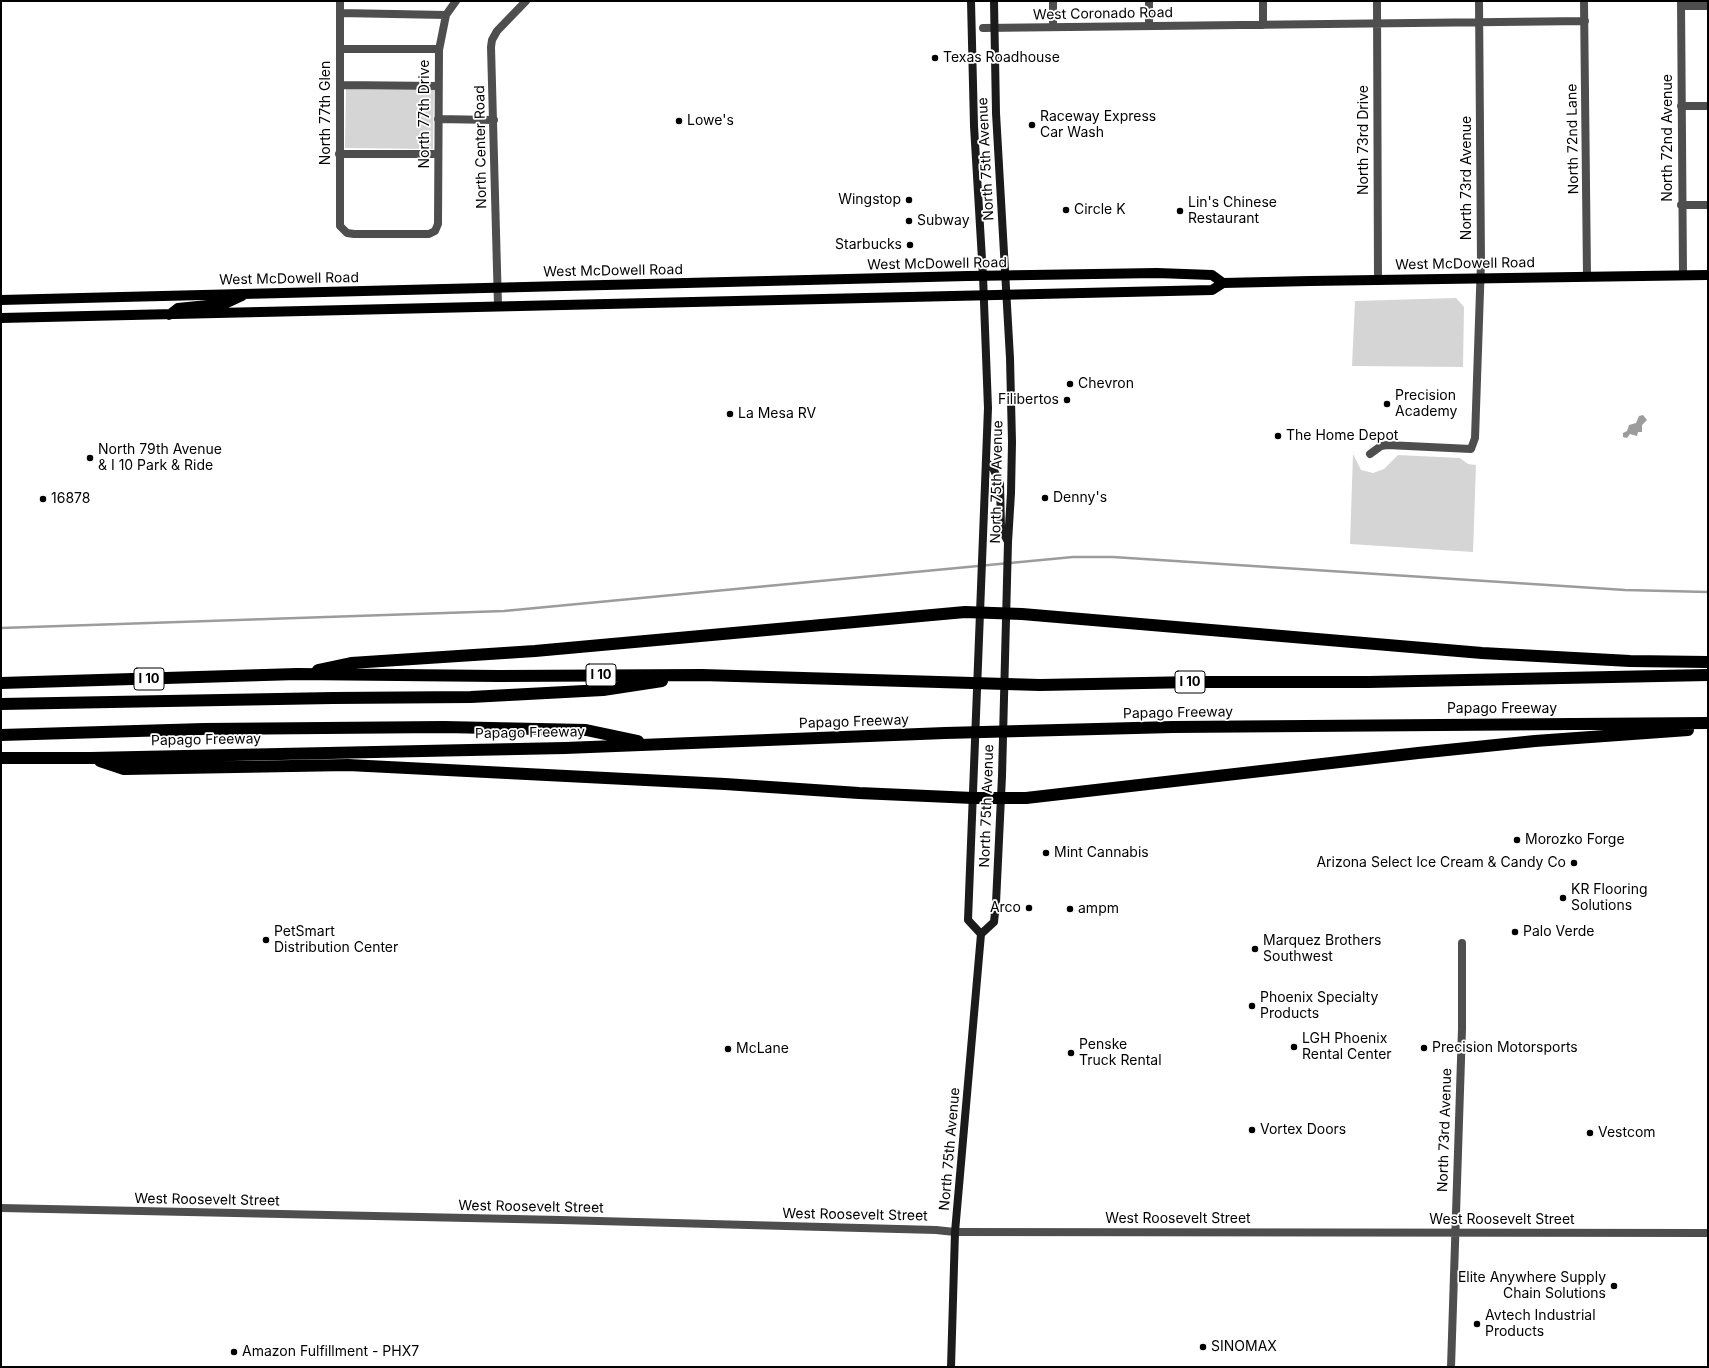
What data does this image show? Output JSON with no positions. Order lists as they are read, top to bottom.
{
  "streets": {
    "highway": ["I 10", "Papago Freeway"],
    "main road": ["North 75th Avenue", "West McDowell Road"],
    "street": [
      "West Coronado Road",
      "North 77th Glen",
      "North 77th Drive",
      "North 72nd Avenue",
      "North 72nd Lane",
      "North 73rd Drive",
      "North Center Road",
      "North 73rd Avenue",
      "West Roosevelt Street"
    ]
  },
  "crossings": [
    ["West Coronado Road", "North 72nd Lane"],
    ["West Coronado Road", "North 73rd Drive"],
    ["West Coronado Road", "North 75th Avenue"],
    ["West Coronado Road", "North 73rd Avenue"],
    ["North 77th Glen", "North 77th Drive"],
    ["North 72nd Avenue", "West McDowell Road"],
    ["North 72nd Lane", "West McDowell Road"],
    ["North 73rd Drive", "West McDowell Road"],
    ["North Center Road", "West McDowell Road"],
    ["North 75th Avenue", "West McDowell Road"],
    ["North 75th Avenue", "West Roosevelt Street"],
    ["North 73rd Avenue", "West McDowell Road"],
    ["North 73rd Avenue", "West Roosevelt Street"]
  ],
  "places": [
    "Texas Roadhouse",
    "Lowe's",
    "Raceway Express Car Wash",
    "Wingstop",
    "Circle K",
    "Lin's Chinese Restaurant",
    "Subway",
    "Starbucks",
    "Chevron",
    "Filibertos",
    "Precision Academy",
    "La Mesa RV",
    "The Home Depot",
    "North 79th Avenue & I 10 Park & Ride",
    "Denny's",
    "16878",
    "Morozko Forge",
    "Mint Cannabis",
    "Arizona Select Ice Cream & Candy Co",
    "KR Flooring Solutions",
    "Arco",
    "ampm",
    "Palo Verde",
    "PetSmart Distribution Center",
    "Marquez Brothers Southwest",
    "Phoenix Specialty Products",
    "LGH Phoenix Rental Center",
    "Precision Motorsports",
    "McLane",
    "Penske Truck Rental",
    "Vortex Doors",
    "Vestcom",
    "Elite Anywhere Supply Chain Solutions",
    "Avtech Industrial Products",
    "SINOMAX",
    "Amazon Fulfillment - PHX7"
  ]
}
